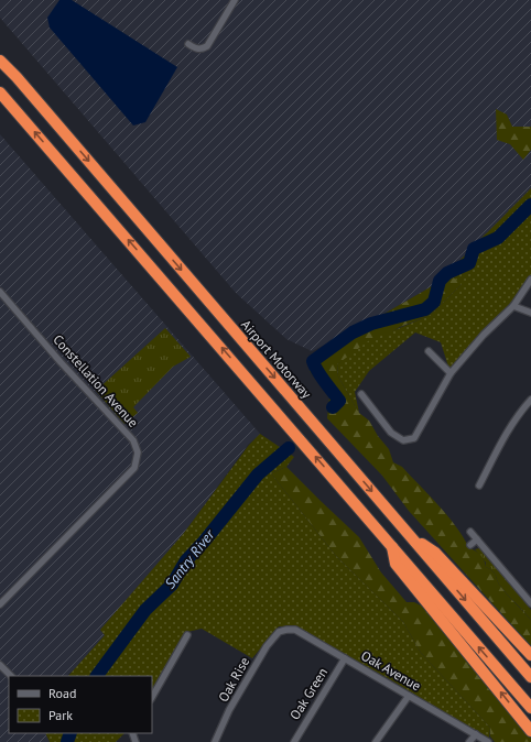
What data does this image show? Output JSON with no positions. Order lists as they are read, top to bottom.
{
  "streets": {
    "highway": ["Airport Motorway"],
    "street": [
      "Constellation Avenue",
      "Oak Avenue",
      "Oak Rise",
      "Oak Green"
    ]
  },
  "crossings": [
    ["Oak Avenue", "Oak Rise"],
    ["Oak Avenue", "Oak Green"]
  ],
  "water": ["Santry River"],
  "legend": ["Road", "Park"]
}
